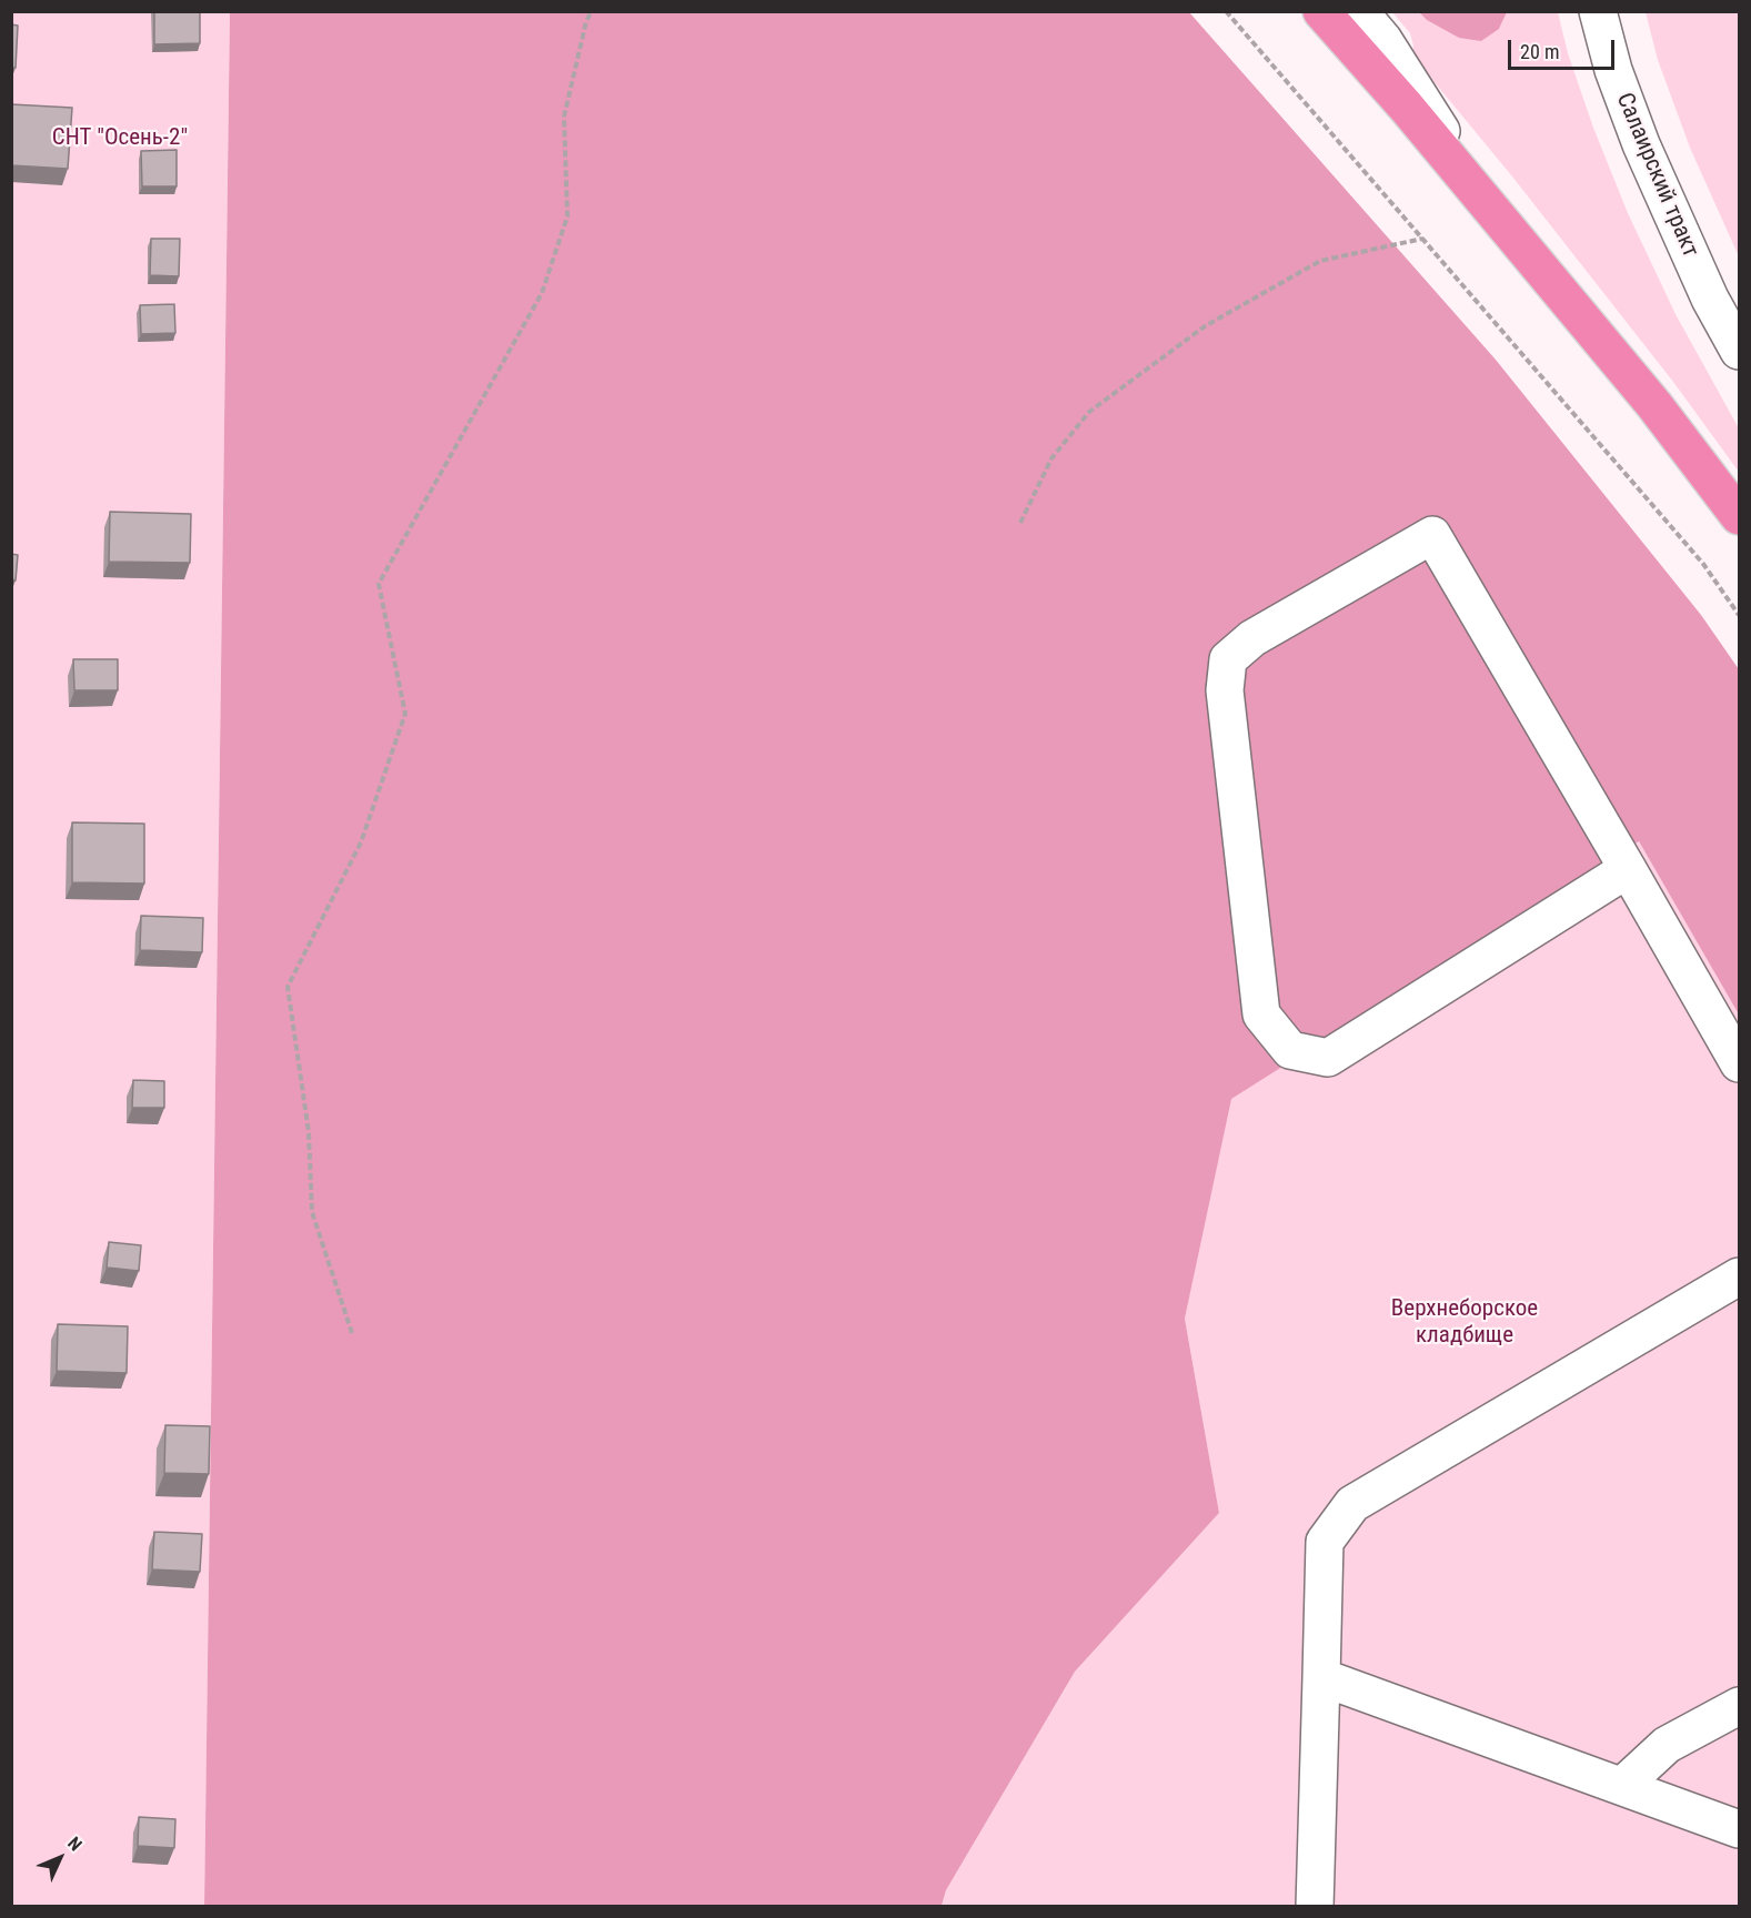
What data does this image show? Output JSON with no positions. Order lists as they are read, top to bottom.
{
  "streets": {
    "street": ["Салаирский тракт"]
  },
  "parks": ["СНТ \"Осень-2\"", "Верхнеборское кладбище"],
  "scale_bar": "20 m",
  "north": "top right"
}
